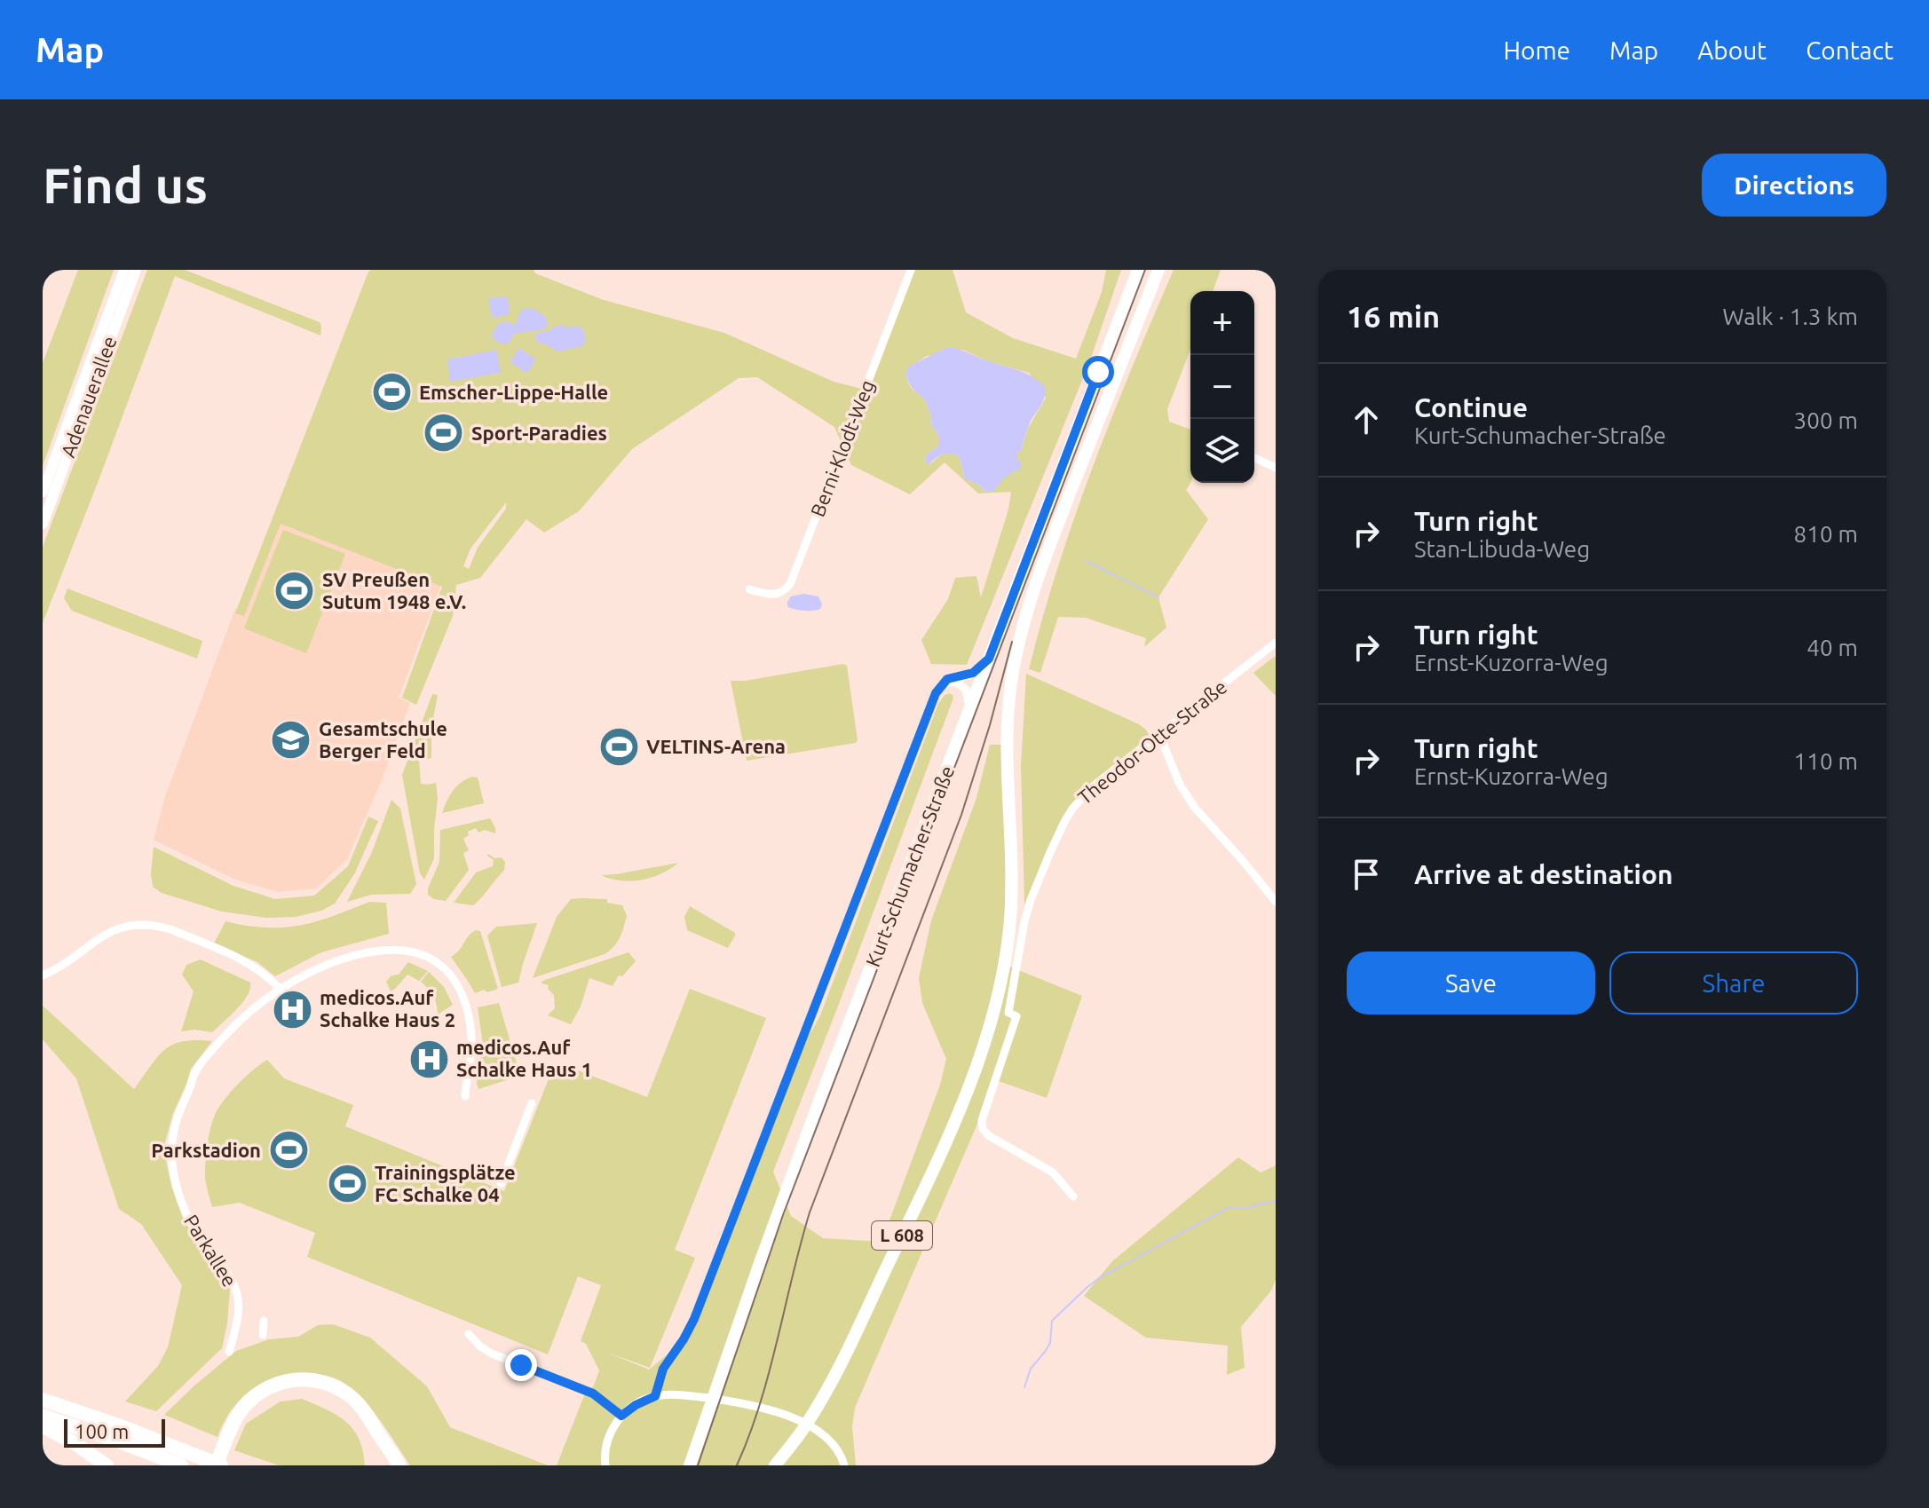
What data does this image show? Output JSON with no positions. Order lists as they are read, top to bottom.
{
  "streets": {
    "main road": ["Adenauerallee", "Kurt-Schumacher-Straße", "L 608"],
    "street": ["Berni-Klodt-Weg", "Theodor-Otte-Straße", "Parkallee"]
  },
  "places": {
    "sports": [
      "Emscher-Lippe-Halle",
      "Sport-Paradies",
      "SV Preußen Sutum 1948 e.V.",
      "VELTINS-Arena",
      "Parkstadion",
      "Trainingsplätze FC Schalke 04"
    ],
    "school or university": ["Gesamtschule Berger Feld"],
    "hospital": ["medicos.Auf Schalke Haus 2", "medicos.Auf Schalke Haus 1"]
  },
  "scale_bar": "100 m",
  "page": {
    "header": "Map",
    "nav": [
      "Home",
      "Map",
      "About",
      "Contact"
    ],
    "buttons": [
      "Directions",
      ["Save", "Share"]
    ],
    "title": "Find us",
    "heading": ["16 min", "Walk · 1.3 km"],
    "map_buttons": ["+", "−"],
    "list": [
      ["Continue", "Kurt-Schumacher-Straße", "300 m"],
      ["Turn right", "Stan-Libuda-Weg", "810 m"],
      ["Turn right", "Ernst-Kuzorra-Weg", "40 m"],
      ["Turn right", "Ernst-Kuzorra-Weg", "110 m"],
      "Arrive at destination"
    ],
    "scale": "100 m"
  }
}
